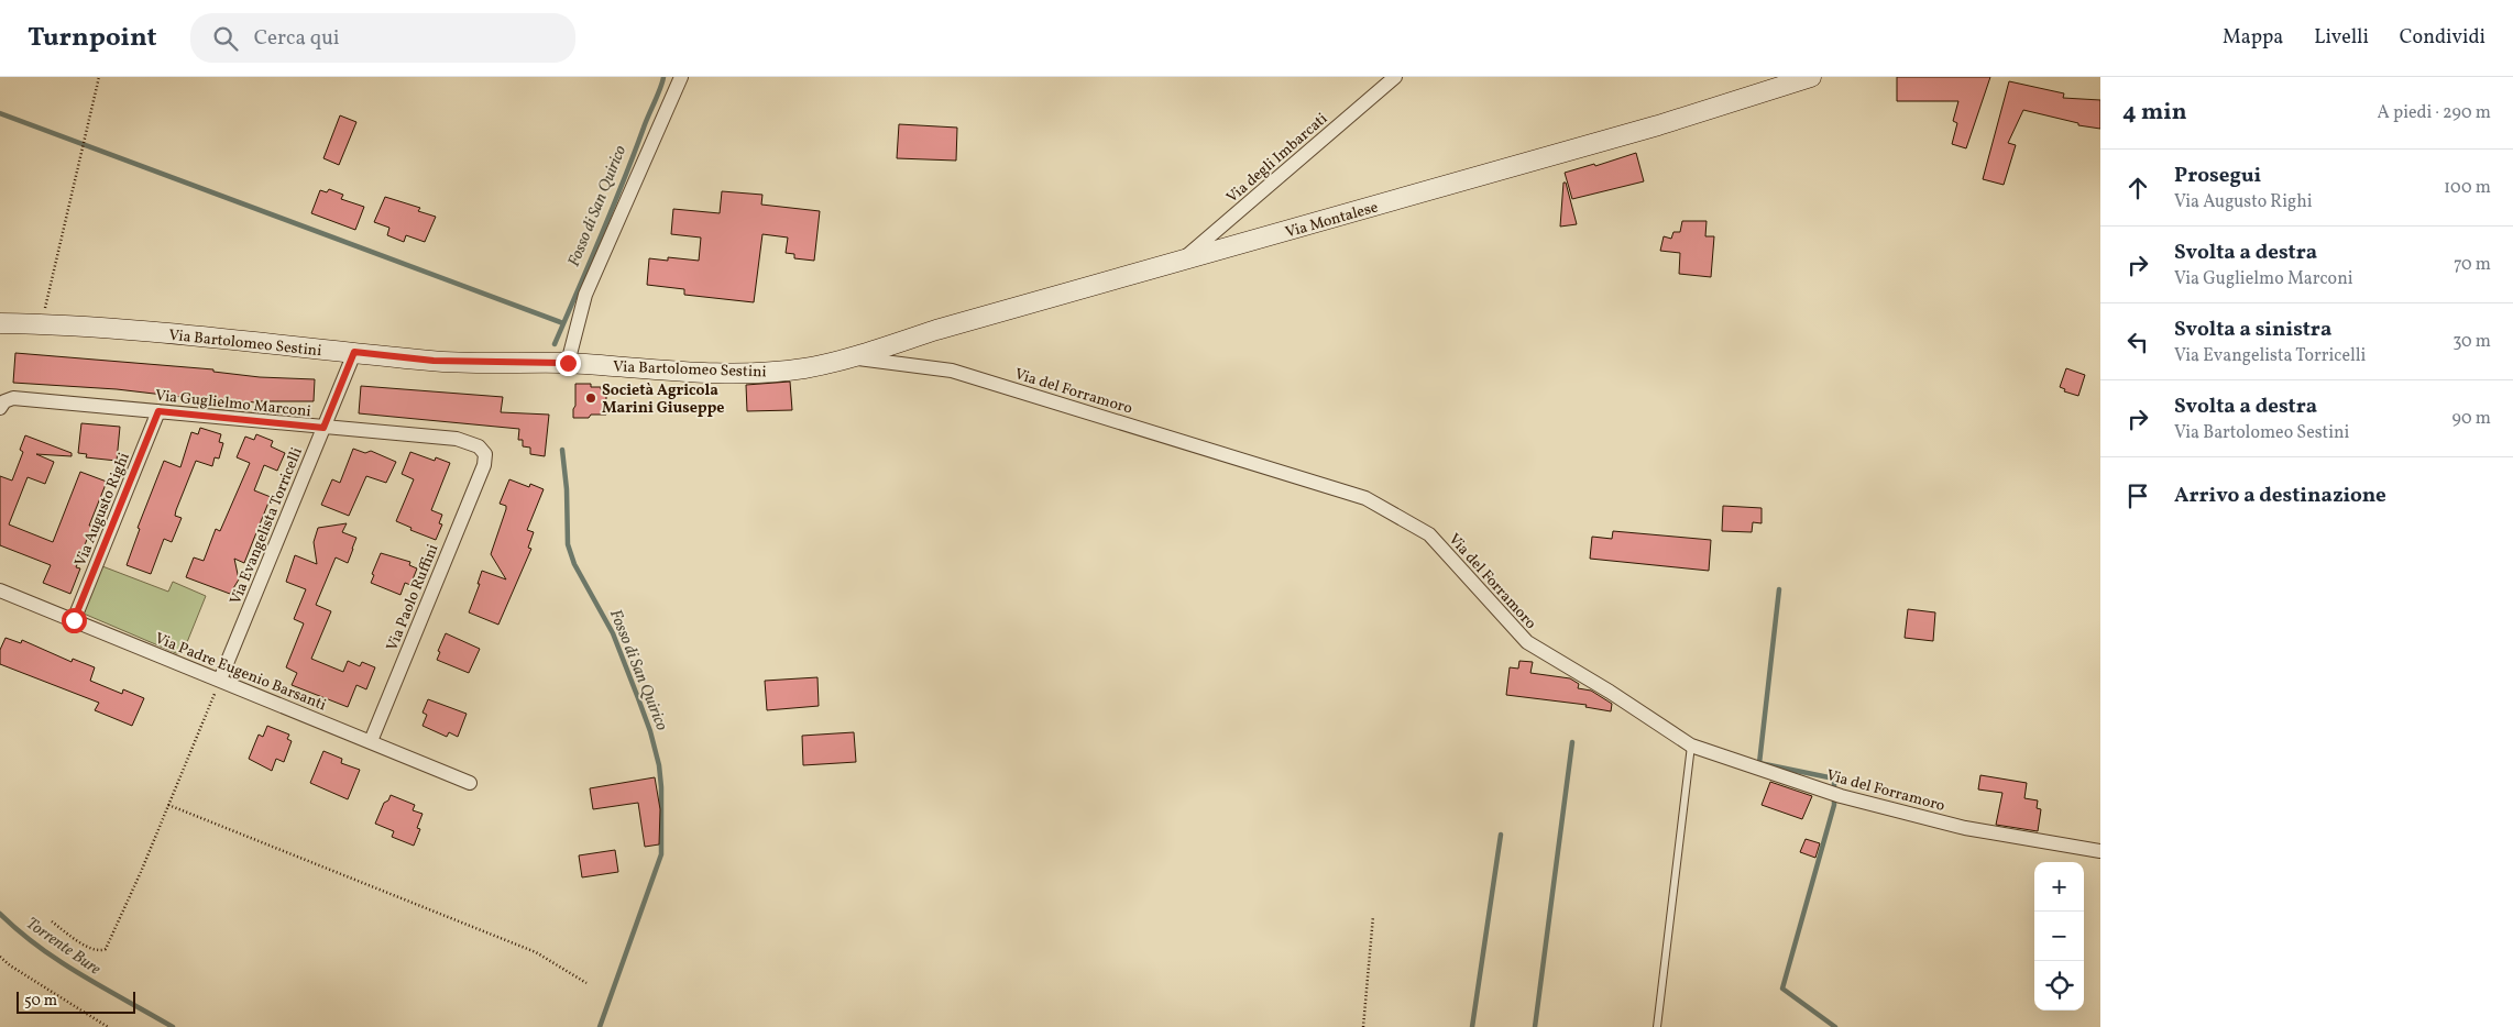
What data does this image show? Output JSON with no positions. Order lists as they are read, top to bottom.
{
  "streets": {
    "main road": ["Via Montalese", "Via Bartolomeo Sestini"],
    "street": [
      "Via degli Imbarcati",
      "Via del Forramoro",
      "Via Guglielmo Marconi",
      "Via Augusto Righi",
      "Via Evangelista Torricelli",
      "Via Paolo Ruffini",
      "Via Padre Eugenio Barsanti"
    ]
  },
  "crossings": [
    ["Via degli Imbarcati", "Via Montalese"],
    ["Via Montalese", "Via Bartolomeo Sestini"],
    ["Via Montalese", "Via del Forramoro"],
    ["Via Bartolomeo Sestini", "Via del Forramoro"],
    ["Via Bartolomeo Sestini", "Via Evangelista Torricelli"],
    ["Via Guglielmo Marconi", "Via Augusto Righi"],
    ["Via Guglielmo Marconi", "Via Evangelista Torricelli"],
    ["Via Guglielmo Marconi", "Via Paolo Ruffini"],
    ["Via Augusto Righi", "Via Padre Eugenio Barsanti"],
    ["Via Evangelista Torricelli", "Via Padre Eugenio Barsanti"],
    ["Via Paolo Ruffini", "Via Padre Eugenio Barsanti"]
  ],
  "water": ["Fosso di San Quirico", "Torrente Bure"],
  "places": ["Società Agricola Marini Giuseppe"],
  "scale_bar": "50 m",
  "page": {
    "header": "Turnpoint",
    "search": "Cerca qui",
    "nav": ["Mappa", "Livelli", "Condividi"],
    "heading": ["4 min", "A piedi · 290 m"],
    "list": [
      ["Prosegui", "Via Augusto Righi", "100 m"],
      ["Svolta a destra", "Via Guglielmo Marconi", "70 m"],
      ["Svolta a sinistra", "Via Evangelista Torricelli", "30 m"],
      ["Svolta a destra", "Via Bartolomeo Sestini", "90 m"],
      "Arrivo a destinazione"
    ],
    "map_buttons": ["+", "−"],
    "scale": "50 m"
  }
}
